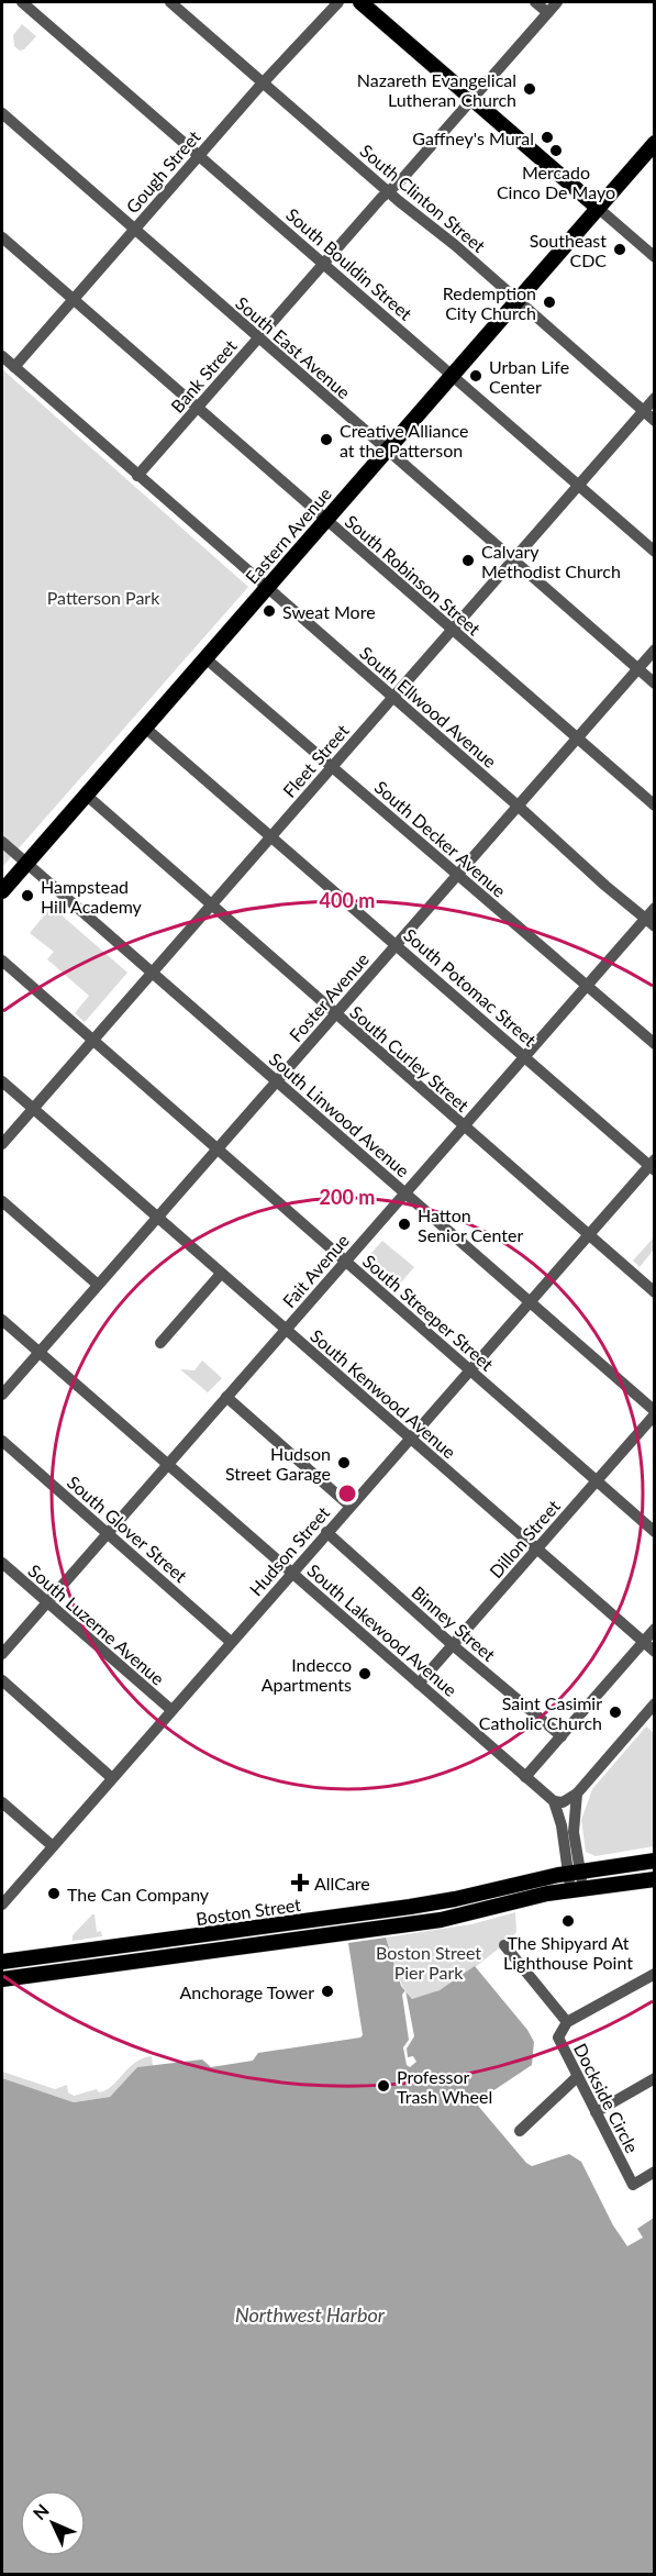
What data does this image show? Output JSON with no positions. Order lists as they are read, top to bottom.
{
  "streets": {
    "main road": ["Eastern Avenue", "Boston Street"],
    "street": [
      "Gough Street",
      "South Clinton Street",
      "South Bouldin Street",
      "South East Avenue",
      "Bank Street",
      "South Robinson Street",
      "South Ellwood Avenue",
      "Fleet Street",
      "South Decker Avenue",
      "South Potomac Street",
      "Foster Avenue",
      "South Curley Street",
      "South Linwood Avenue",
      "Fait Avenue",
      "South Streeper Street",
      "South Kenwood Avenue",
      "South Glover Street",
      "Dillon Street",
      "Hudson Street",
      "Binney Street",
      "South Luzerne Avenue",
      "South Lakewood Avenue",
      "Dockside Circle"
    ]
  },
  "crossings": [
    ["Gough Street", "South Clinton Street"],
    ["Gough Street", "South Bouldin Street"],
    ["Gough Street", "South East Avenue"],
    ["Gough Street", "South Robinson Street"],
    ["Gough Street", "South Ellwood Avenue"],
    ["South Clinton Street", "Bank Street"],
    ["South Clinton Street", "Eastern Avenue"],
    ["South Clinton Street", "Fleet Street"],
    ["South Bouldin Street", "Bank Street"],
    ["South Bouldin Street", "Eastern Avenue"],
    ["South Bouldin Street", "Fleet Street"],
    ["South East Avenue", "Bank Street"],
    ["South East Avenue", "Eastern Avenue"],
    ["South East Avenue", "Fleet Street"],
    ["South East Avenue", "Foster Avenue"],
    ["Bank Street", "South Robinson Street"],
    ["Bank Street", "South Ellwood Avenue"],
    ["Eastern Avenue", "South Robinson Street"],
    ["Eastern Avenue", "South Ellwood Avenue"],
    ["Eastern Avenue", "South Decker Avenue"],
    ["Eastern Avenue", "South Potomac Street"],
    ["Eastern Avenue", "South Curley Street"],
    ["Eastern Avenue", "South Linwood Avenue"],
    ["South Robinson Street", "Fleet Street"],
    ["South Robinson Street", "Foster Avenue"],
    ["South Ellwood Avenue", "Fleet Street"],
    ["South Ellwood Avenue", "Foster Avenue"],
    ["South Ellwood Avenue", "Fait Avenue"],
    ["Fleet Street", "South Decker Avenue"],
    ["Fleet Street", "South Potomac Street"],
    ["Fleet Street", "South Curley Street"],
    ["Fleet Street", "South Linwood Avenue"],
    ["Fleet Street", "South Streeper Street"],
    ["Fleet Street", "South Kenwood Avenue"],
    ["South Decker Avenue", "Foster Avenue"],
    ["South Decker Avenue", "Fait Avenue"],
    ["South Potomac Street", "Foster Avenue"],
    ["South Potomac Street", "Fait Avenue"],
    ["South Potomac Street", "Hudson Street"],
    ["Foster Avenue", "South Curley Street"],
    ["Foster Avenue", "South Linwood Avenue"],
    ["Foster Avenue", "South Streeper Street"],
    ["Foster Avenue", "South Kenwood Avenue"],
    ["Foster Avenue", "South Lakewood Avenue"],
    ["South Curley Street", "Fait Avenue"],
    ["South Curley Street", "Hudson Street"],
    ["South Linwood Avenue", "Fait Avenue"],
    ["South Linwood Avenue", "Dillon Street"],
    ["South Linwood Avenue", "Hudson Street"],
    ["Fait Avenue", "South Streeper Street"],
    ["Fait Avenue", "South Kenwood Avenue"],
    ["Fait Avenue", "South Glover Street"],
    ["Fait Avenue", "South Luzerne Avenue"],
    ["Fait Avenue", "South Lakewood Avenue"],
    ["South Streeper Street", "Dillon Street"],
    ["South Streeper Street", "Hudson Street"],
    ["South Kenwood Avenue", "Dillon Street"],
    ["South Kenwood Avenue", "Hudson Street"],
    ["South Glover Street", "Hudson Street"],
    ["Dillon Street", "Binney Street"],
    ["Dillon Street", "South Lakewood Avenue"],
    ["Hudson Street", "Binney Street"],
    ["Hudson Street", "South Luzerne Avenue"],
    ["Hudson Street", "South Lakewood Avenue"]
  ],
  "water": ["Northwest Harbor"],
  "parks": ["Patterson Park", "Boston Street Pier Park"],
  "places": {
    "other": [
      "Nazareth Evangelical Lutheran Church",
      "Gaffney's Mural",
      "Mercado Cinco De Mayo",
      "Southeast CDC",
      "Redemption City Church",
      "Urban Life Center",
      "Creative Alliance at the Patterson",
      "Calvary Methodist Church",
      "Sweat More",
      "Hampstead Hill Academy",
      "Hatton Senior Center",
      "Hudson Street Garage",
      "Indecco Apartments",
      "Saint Casimir Catholic Church",
      "The Can Company",
      "The Shipyard At Lighthouse Point",
      "Anchorage Tower",
      "Professor Trash Wheel"
    ],
    "health": ["AllCare"]
  },
  "north": "top left",
  "rings": ["400 m", "200 m"]
}
